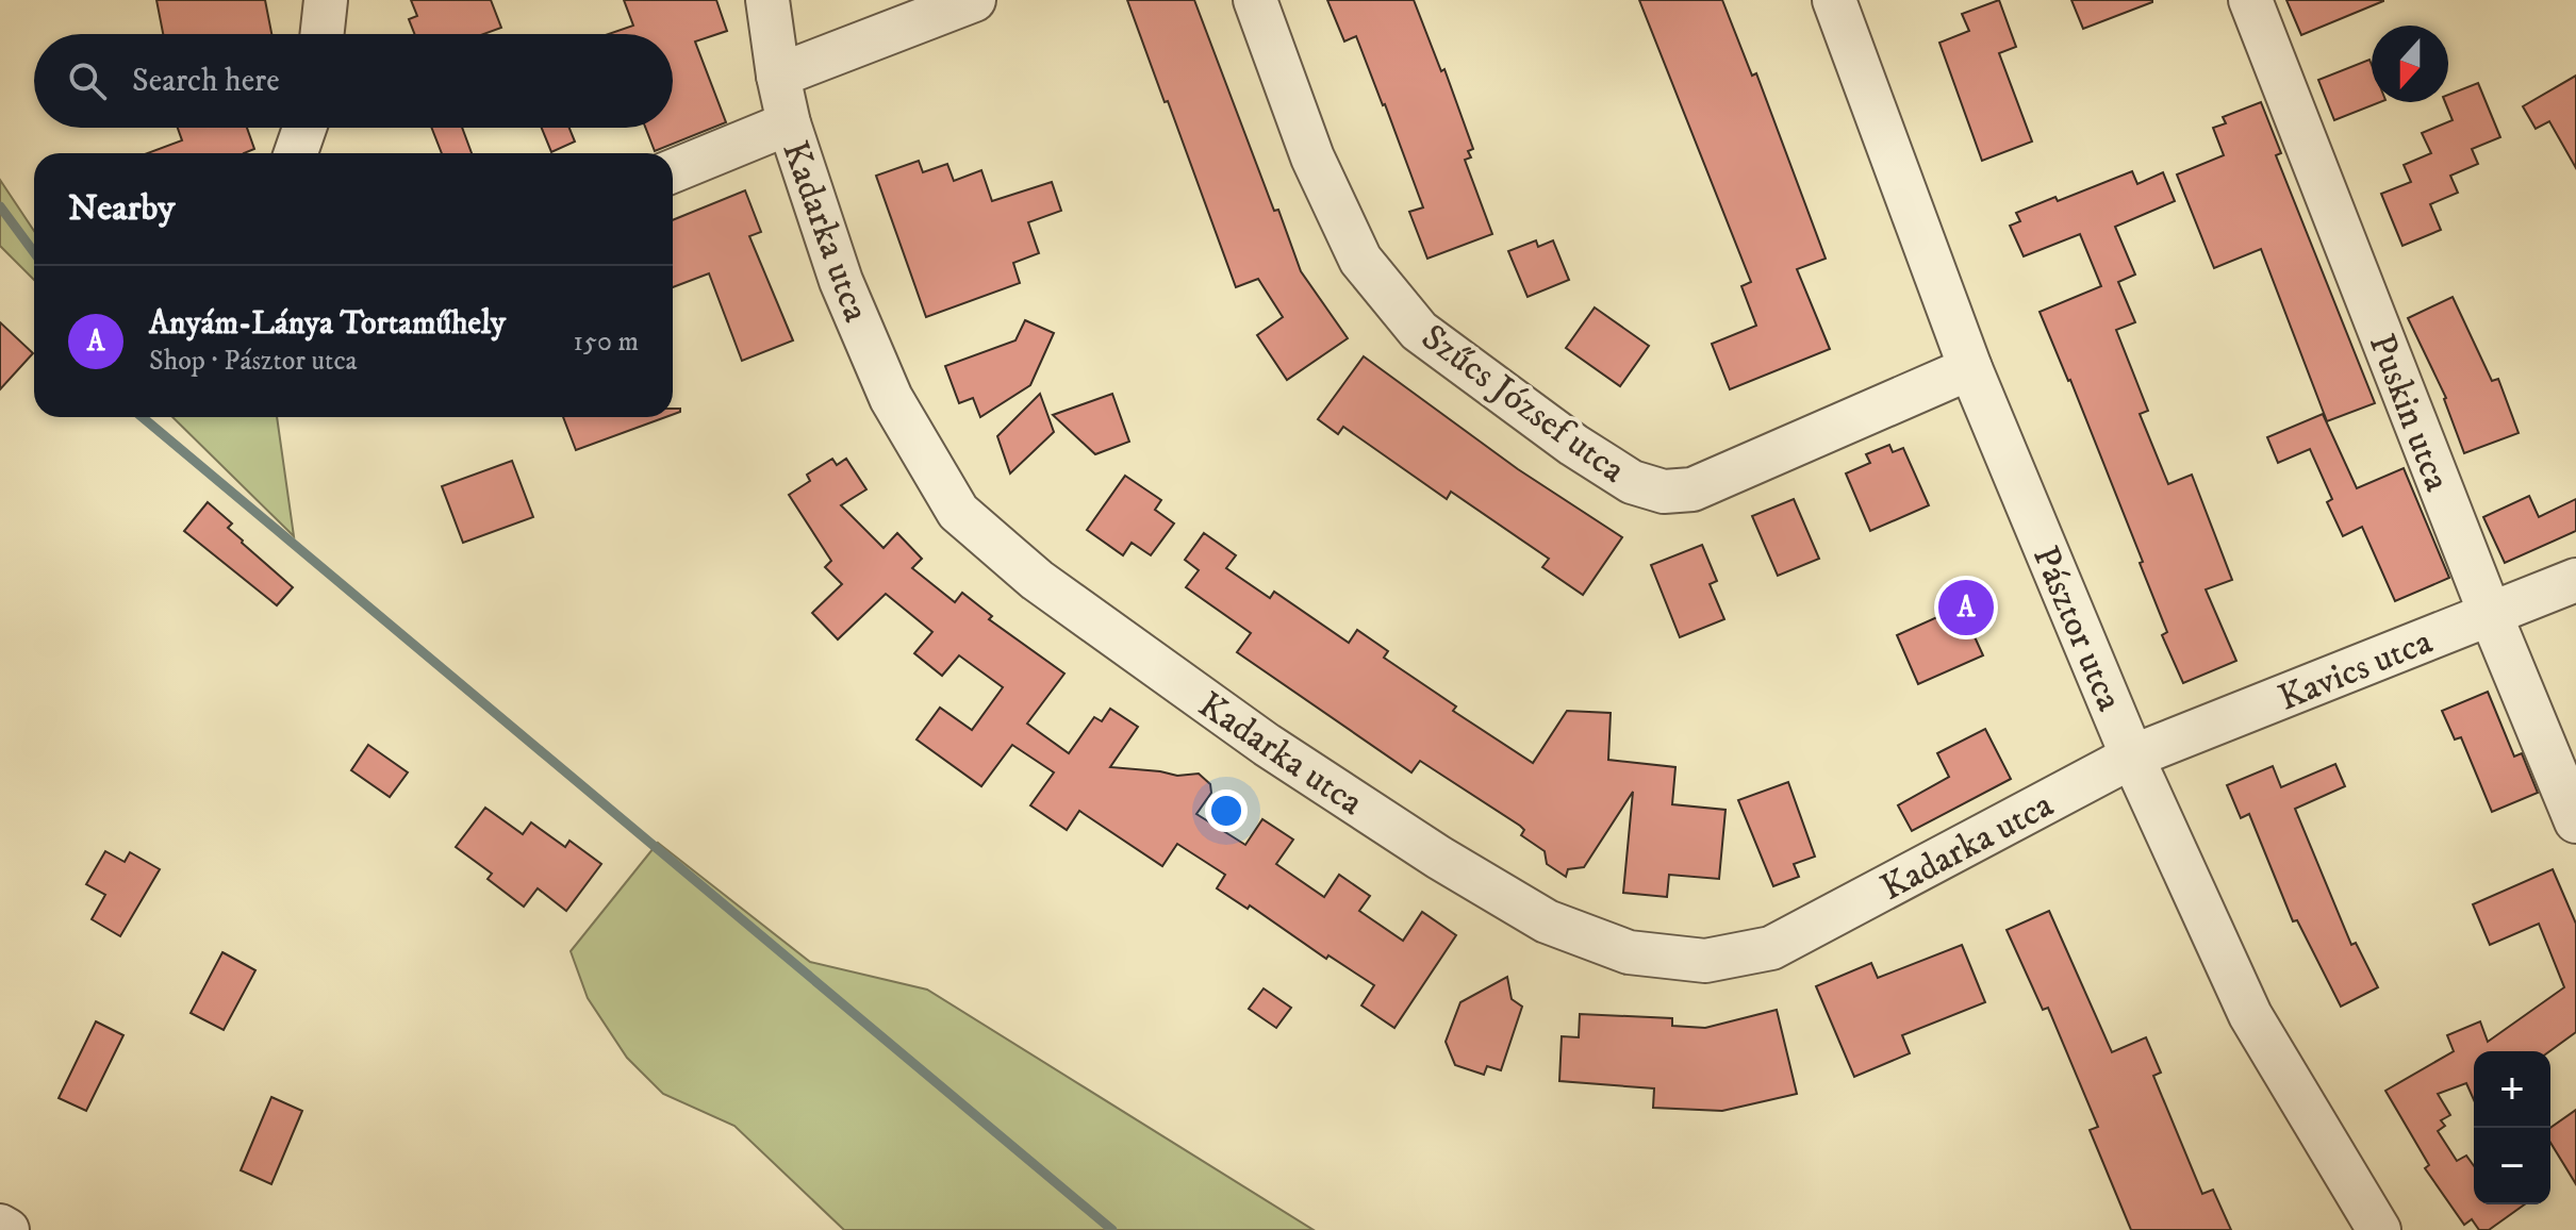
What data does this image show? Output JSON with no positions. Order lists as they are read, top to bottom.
{
  "streets": {
    "street": [
      "Kadarka utca",
      "Szűcs József utca",
      "Puskin utca",
      "Pásztor utca",
      "Kavics utca"
    ]
  },
  "crossings": [
    ["Kadarka utca", "Pásztor utca"],
    ["Kadarka utca", "Kavics utca"],
    ["Szűcs József utca", "Pásztor utca"],
    ["Puskin utca", "Kavics utca"],
    ["Pásztor utca", "Kavics utca"]
  ],
  "north": "bottom",
  "page": {
    "search": "Search here",
    "heading": "Nearby",
    "list": [
      {
        "mark": "A",
        "name": "Anyám-Lánya Tortaműhely",
        "note": "Shop · Pásztor utca",
        "value": "150 m"
      }
    ],
    "pins": "A",
    "map_buttons": ["+", "−"]
  }
}
